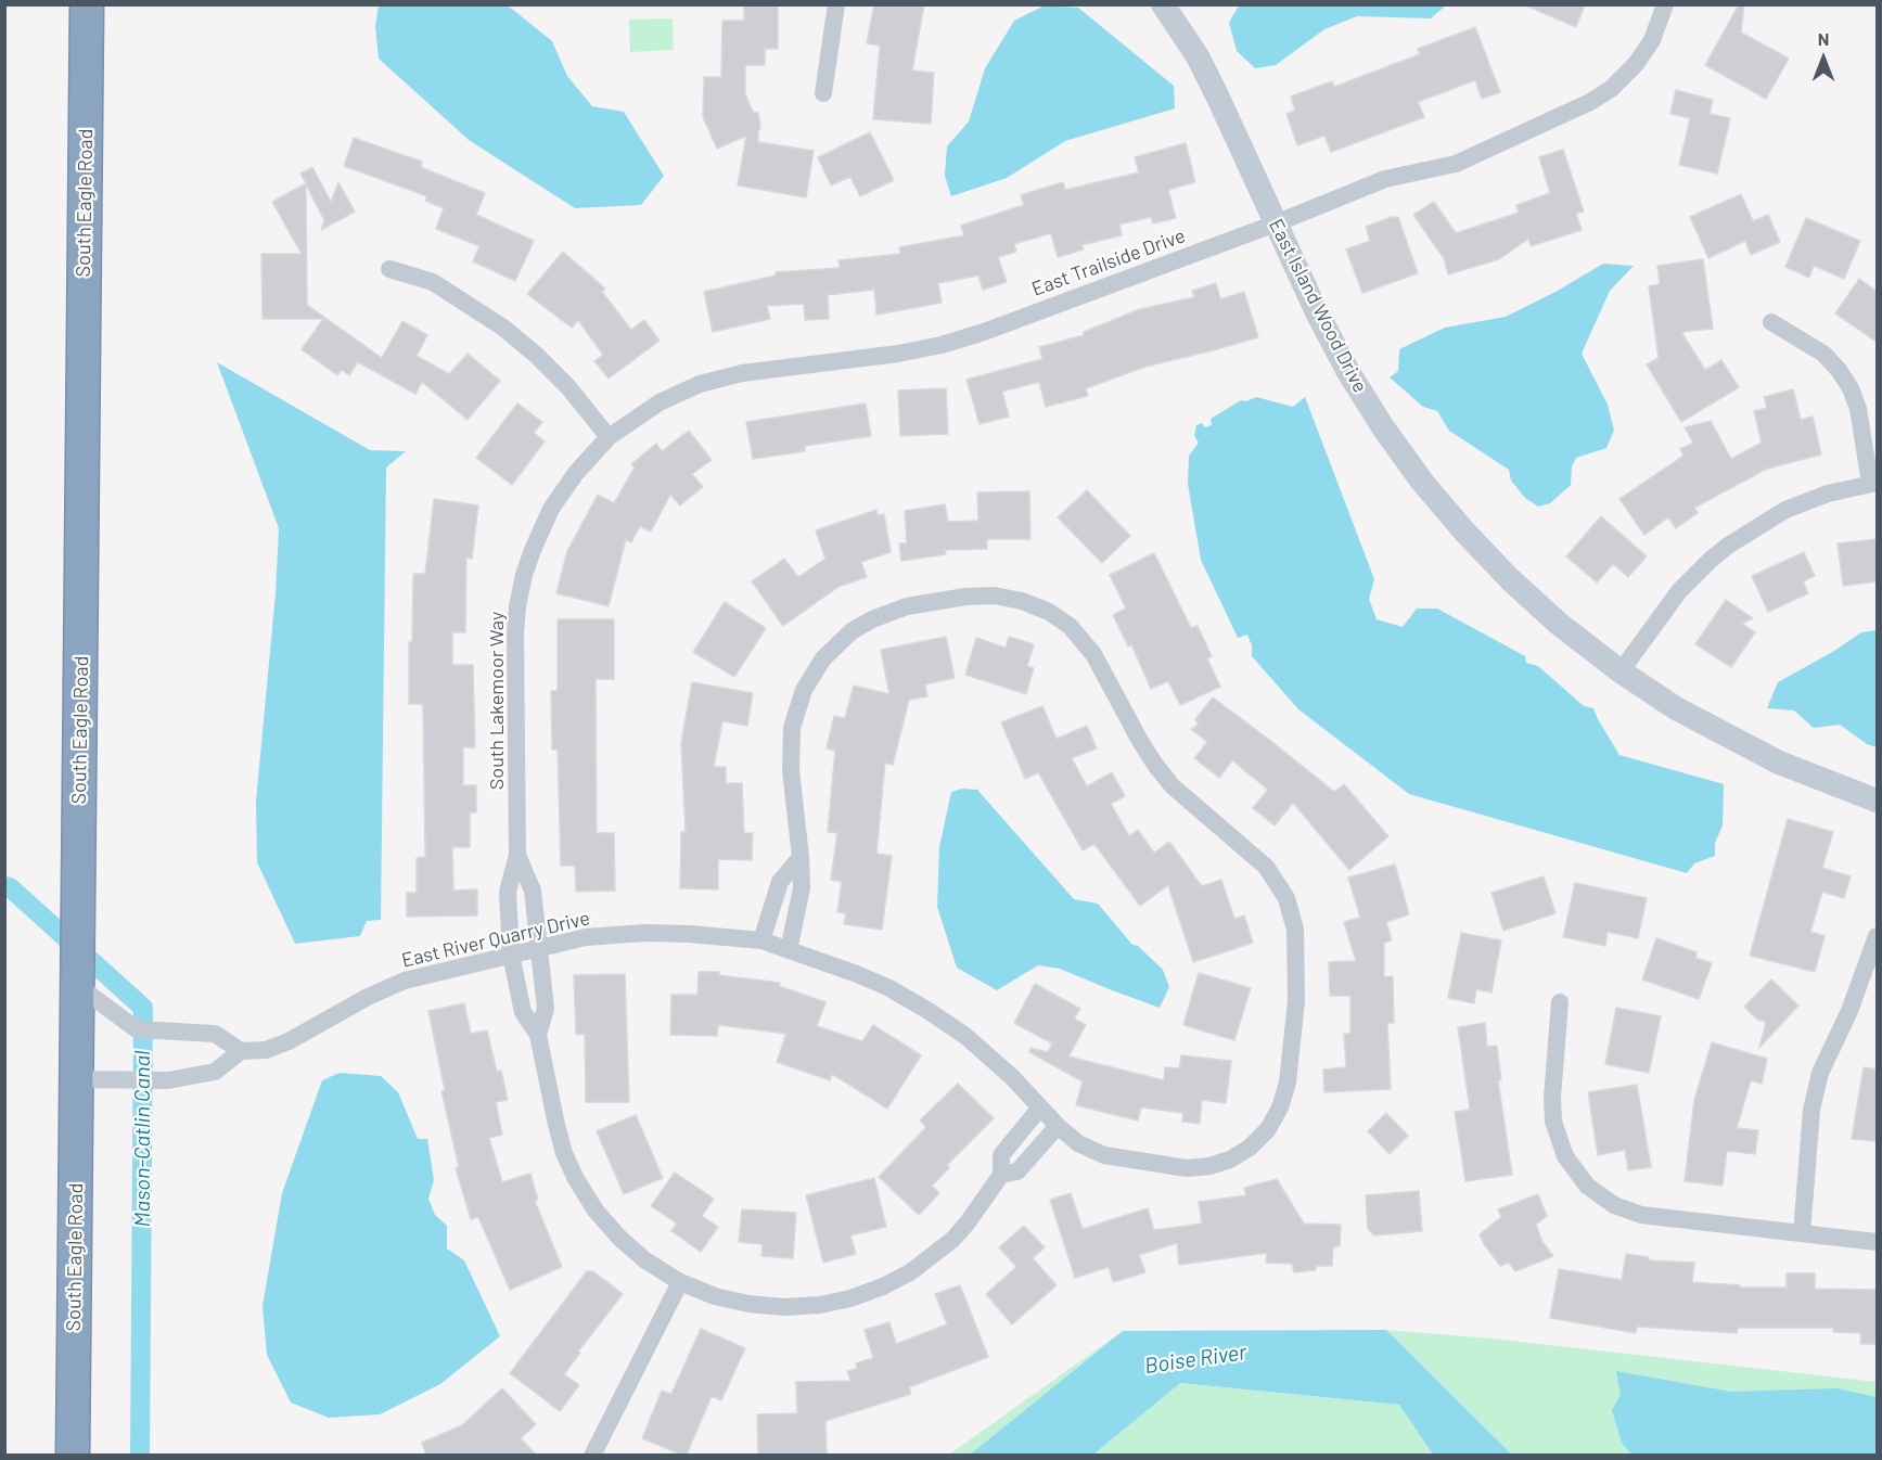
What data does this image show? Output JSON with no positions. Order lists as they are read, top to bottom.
{
  "streets": {
    "highway": ["South Eagle Road"],
    "street": [
      "East Trailside Drive",
      "East Island Wood Drive",
      "South Lakemoor Way",
      "East River Quarry Drive"
    ]
  },
  "crossings": [
    ["East Trailside Drive", "East Island Wood Drive"],
    ["East Trailside Drive", "South Lakemoor Way"],
    ["South Lakemoor Way", "East River Quarry Drive"]
  ],
  "water": ["Mason-Catlin Canal", "Boise River"],
  "north": "top"
}
